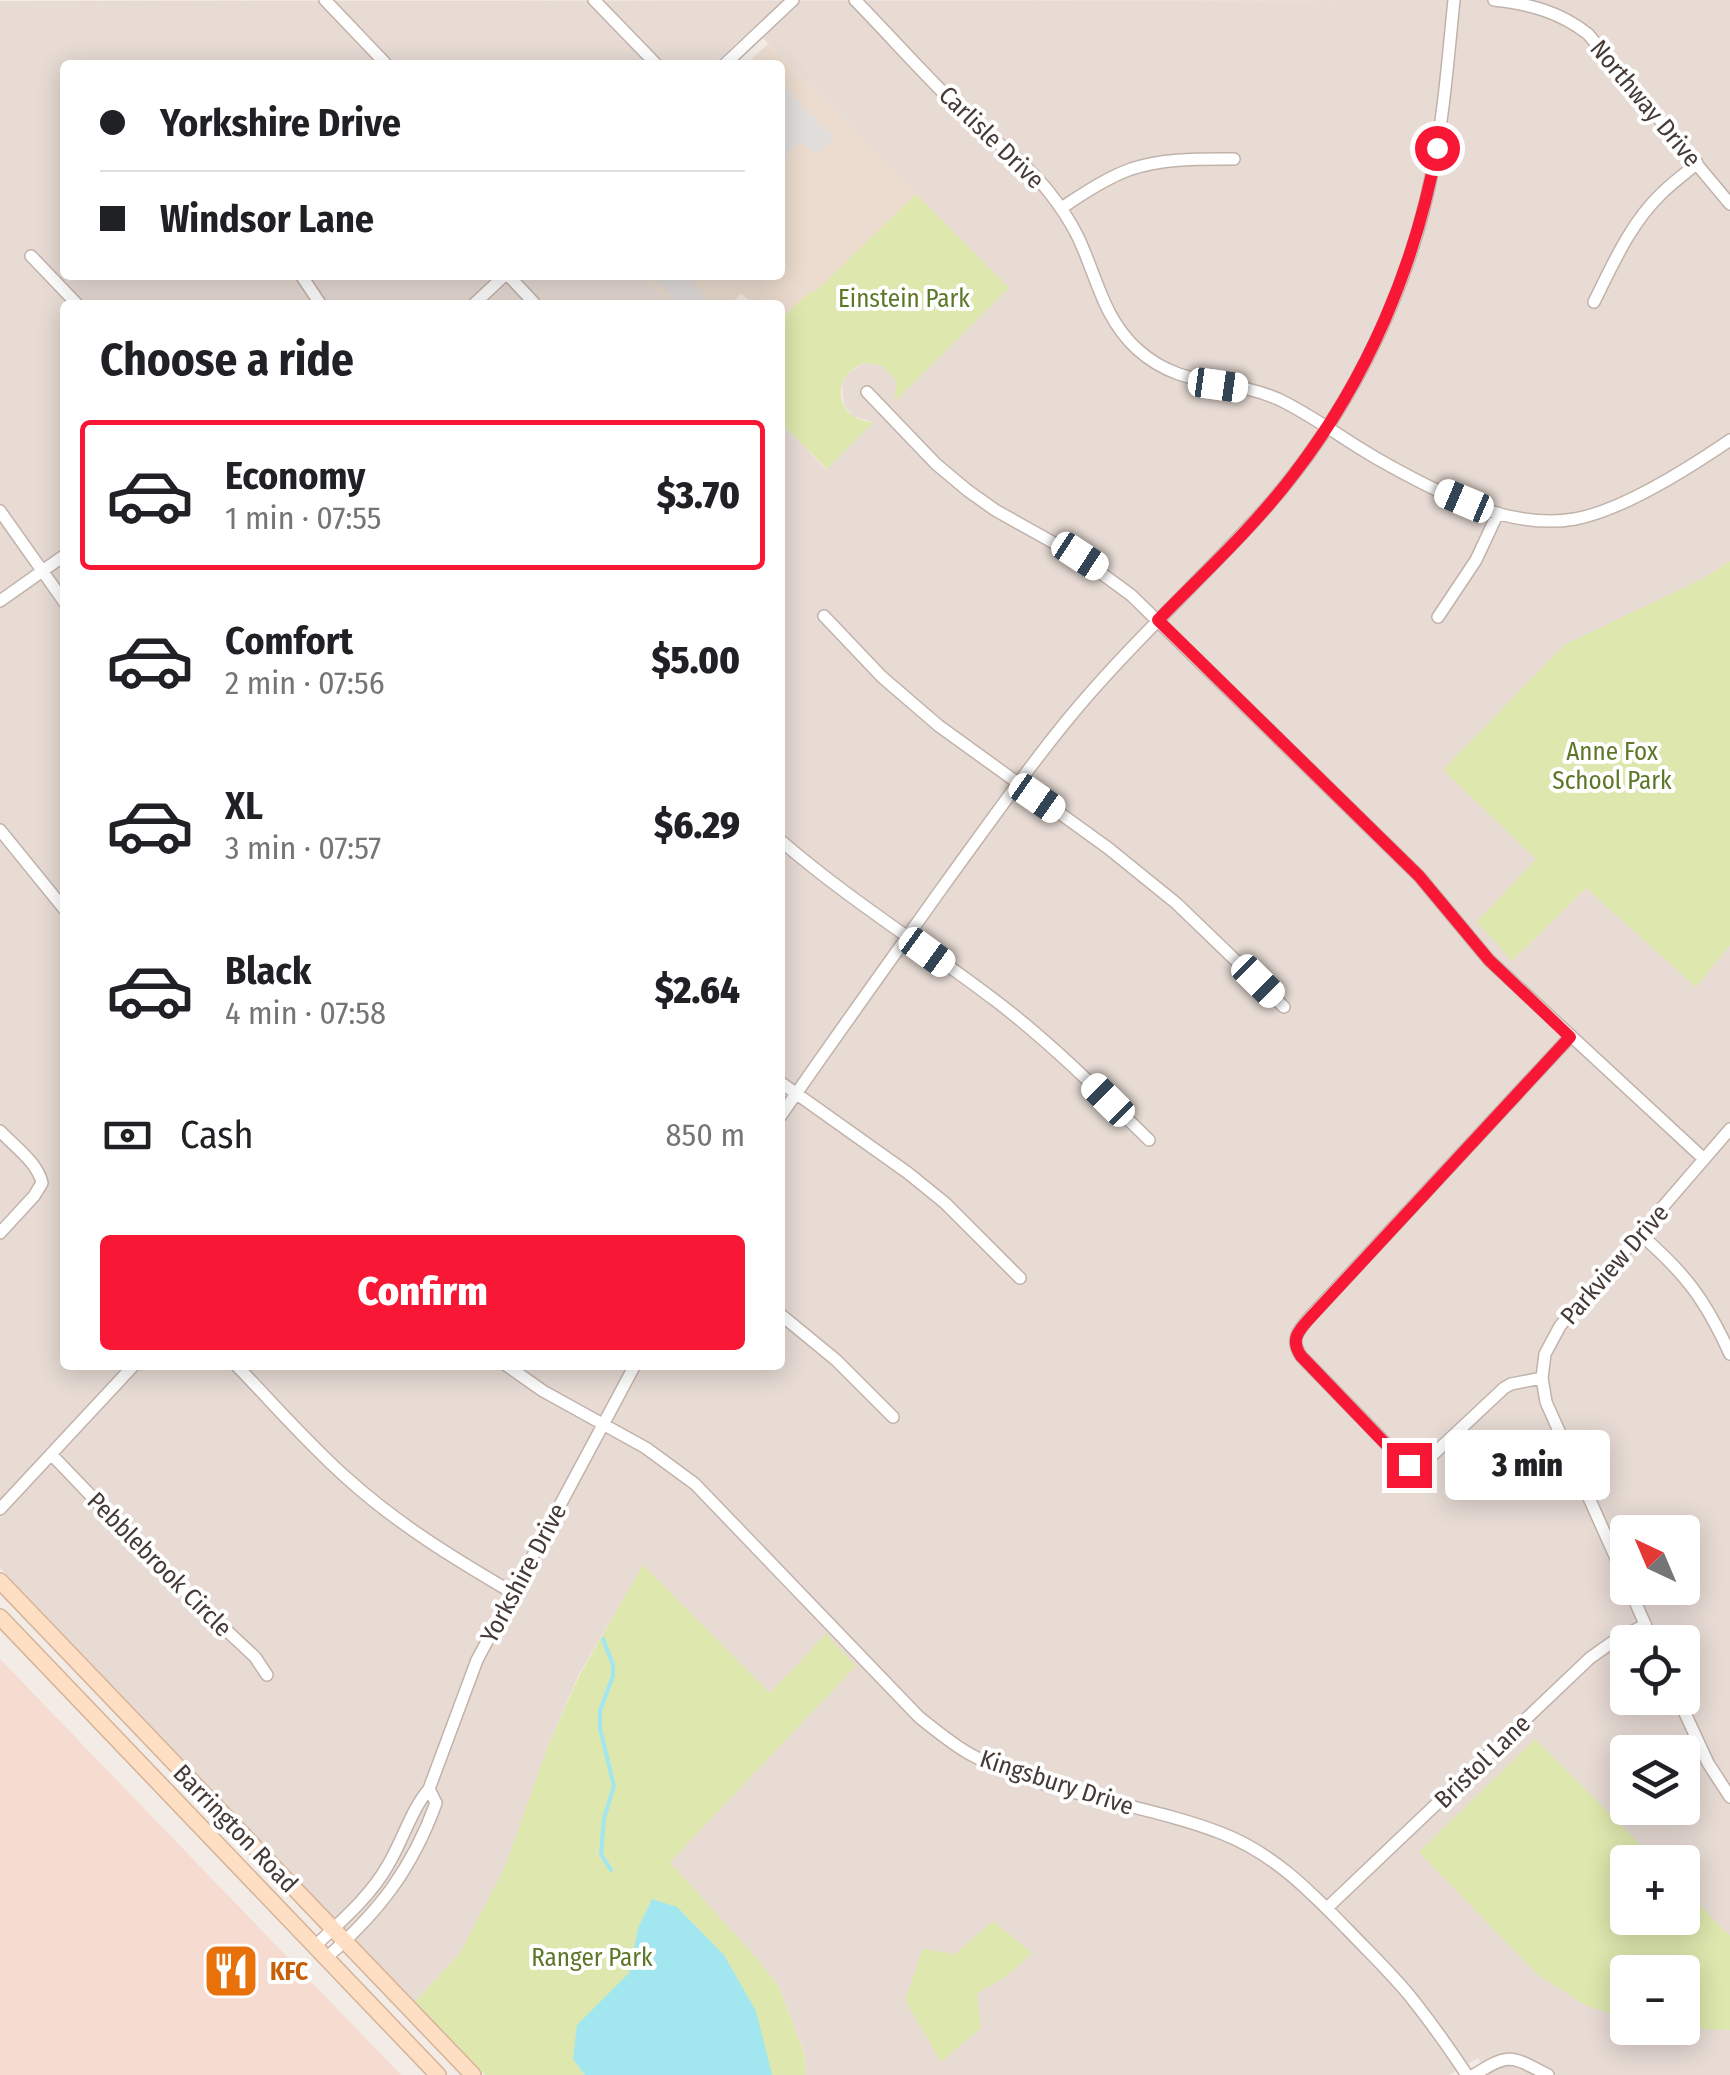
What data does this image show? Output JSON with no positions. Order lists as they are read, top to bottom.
{
  "streets": {
    "main road": ["Barrington Road"],
    "street": [
      "Northway Drive",
      "Carlisle Drive",
      "Parkview Drive",
      "Pebblebrook Circle",
      "Yorkshire Drive",
      "Bristol Lane",
      "Kingsbury Drive"
    ]
  },
  "crossings": [
    ["Yorkshire Drive", "Kingsbury Drive"],
    ["Yorkshire Drive", "Barrington Road"],
    ["Bristol Lane", "Kingsbury Drive"]
  ],
  "parks": ["Einstein Park", "Anne Fox School Park", "Ranger Park"],
  "places": {
    "restaurant": ["KFC"]
  },
  "north": "top left",
  "page": {
    "banner": ["Yorkshire Drive", "Windsor Lane"],
    "heading": "Choose a ride",
    "list": [
      {
        "name": "Economy",
        "note": "1 min · 07:55",
        "value": "$3.70"
      },
      {
        "name": "Comfort",
        "note": "2 min · 07:56",
        "value": "$5.00"
      },
      {
        "name": "XL",
        "note": "3 min · 07:57",
        "value": "$6.29"
      },
      {
        "name": "Black",
        "note": "4 min · 07:58",
        "value": "$2.64"
      }
    ],
    "pay": ["Cash", "850 m"],
    "buttons": "Confirm",
    "bubble": "3 min",
    "map_buttons": ["+", "−"]
  }
}
